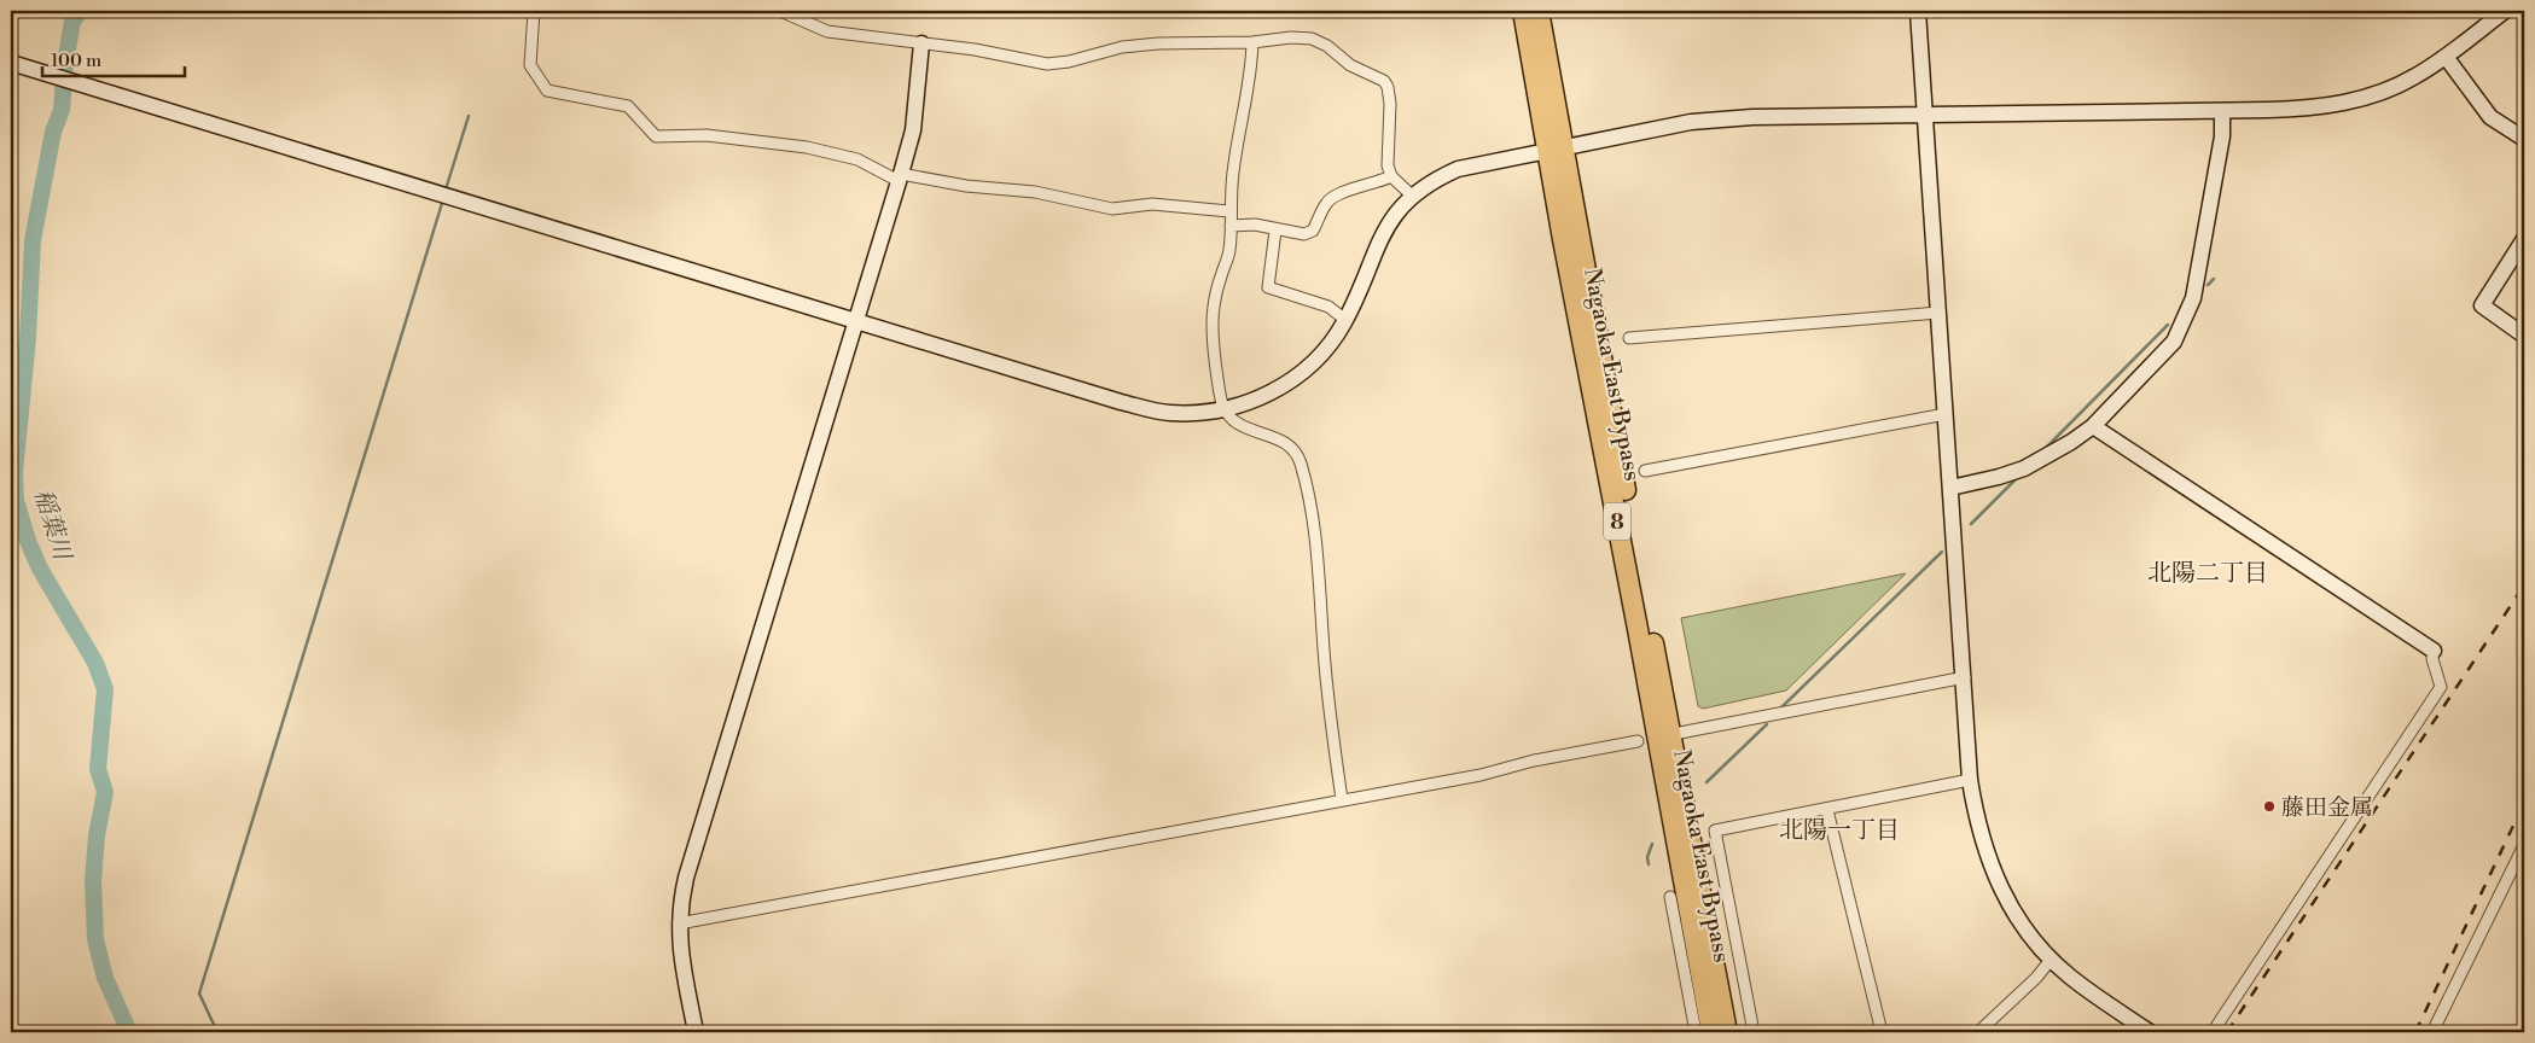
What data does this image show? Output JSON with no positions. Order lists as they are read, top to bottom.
{
  "streets": {
    "highway": ["Nagaoka East Bypass", "8"]
  },
  "districts": ["北陽二丁目", "北陽一丁目"],
  "water": ["稲葉川"],
  "places": ["藤田金属"],
  "scale_bar": "100 m"
}
